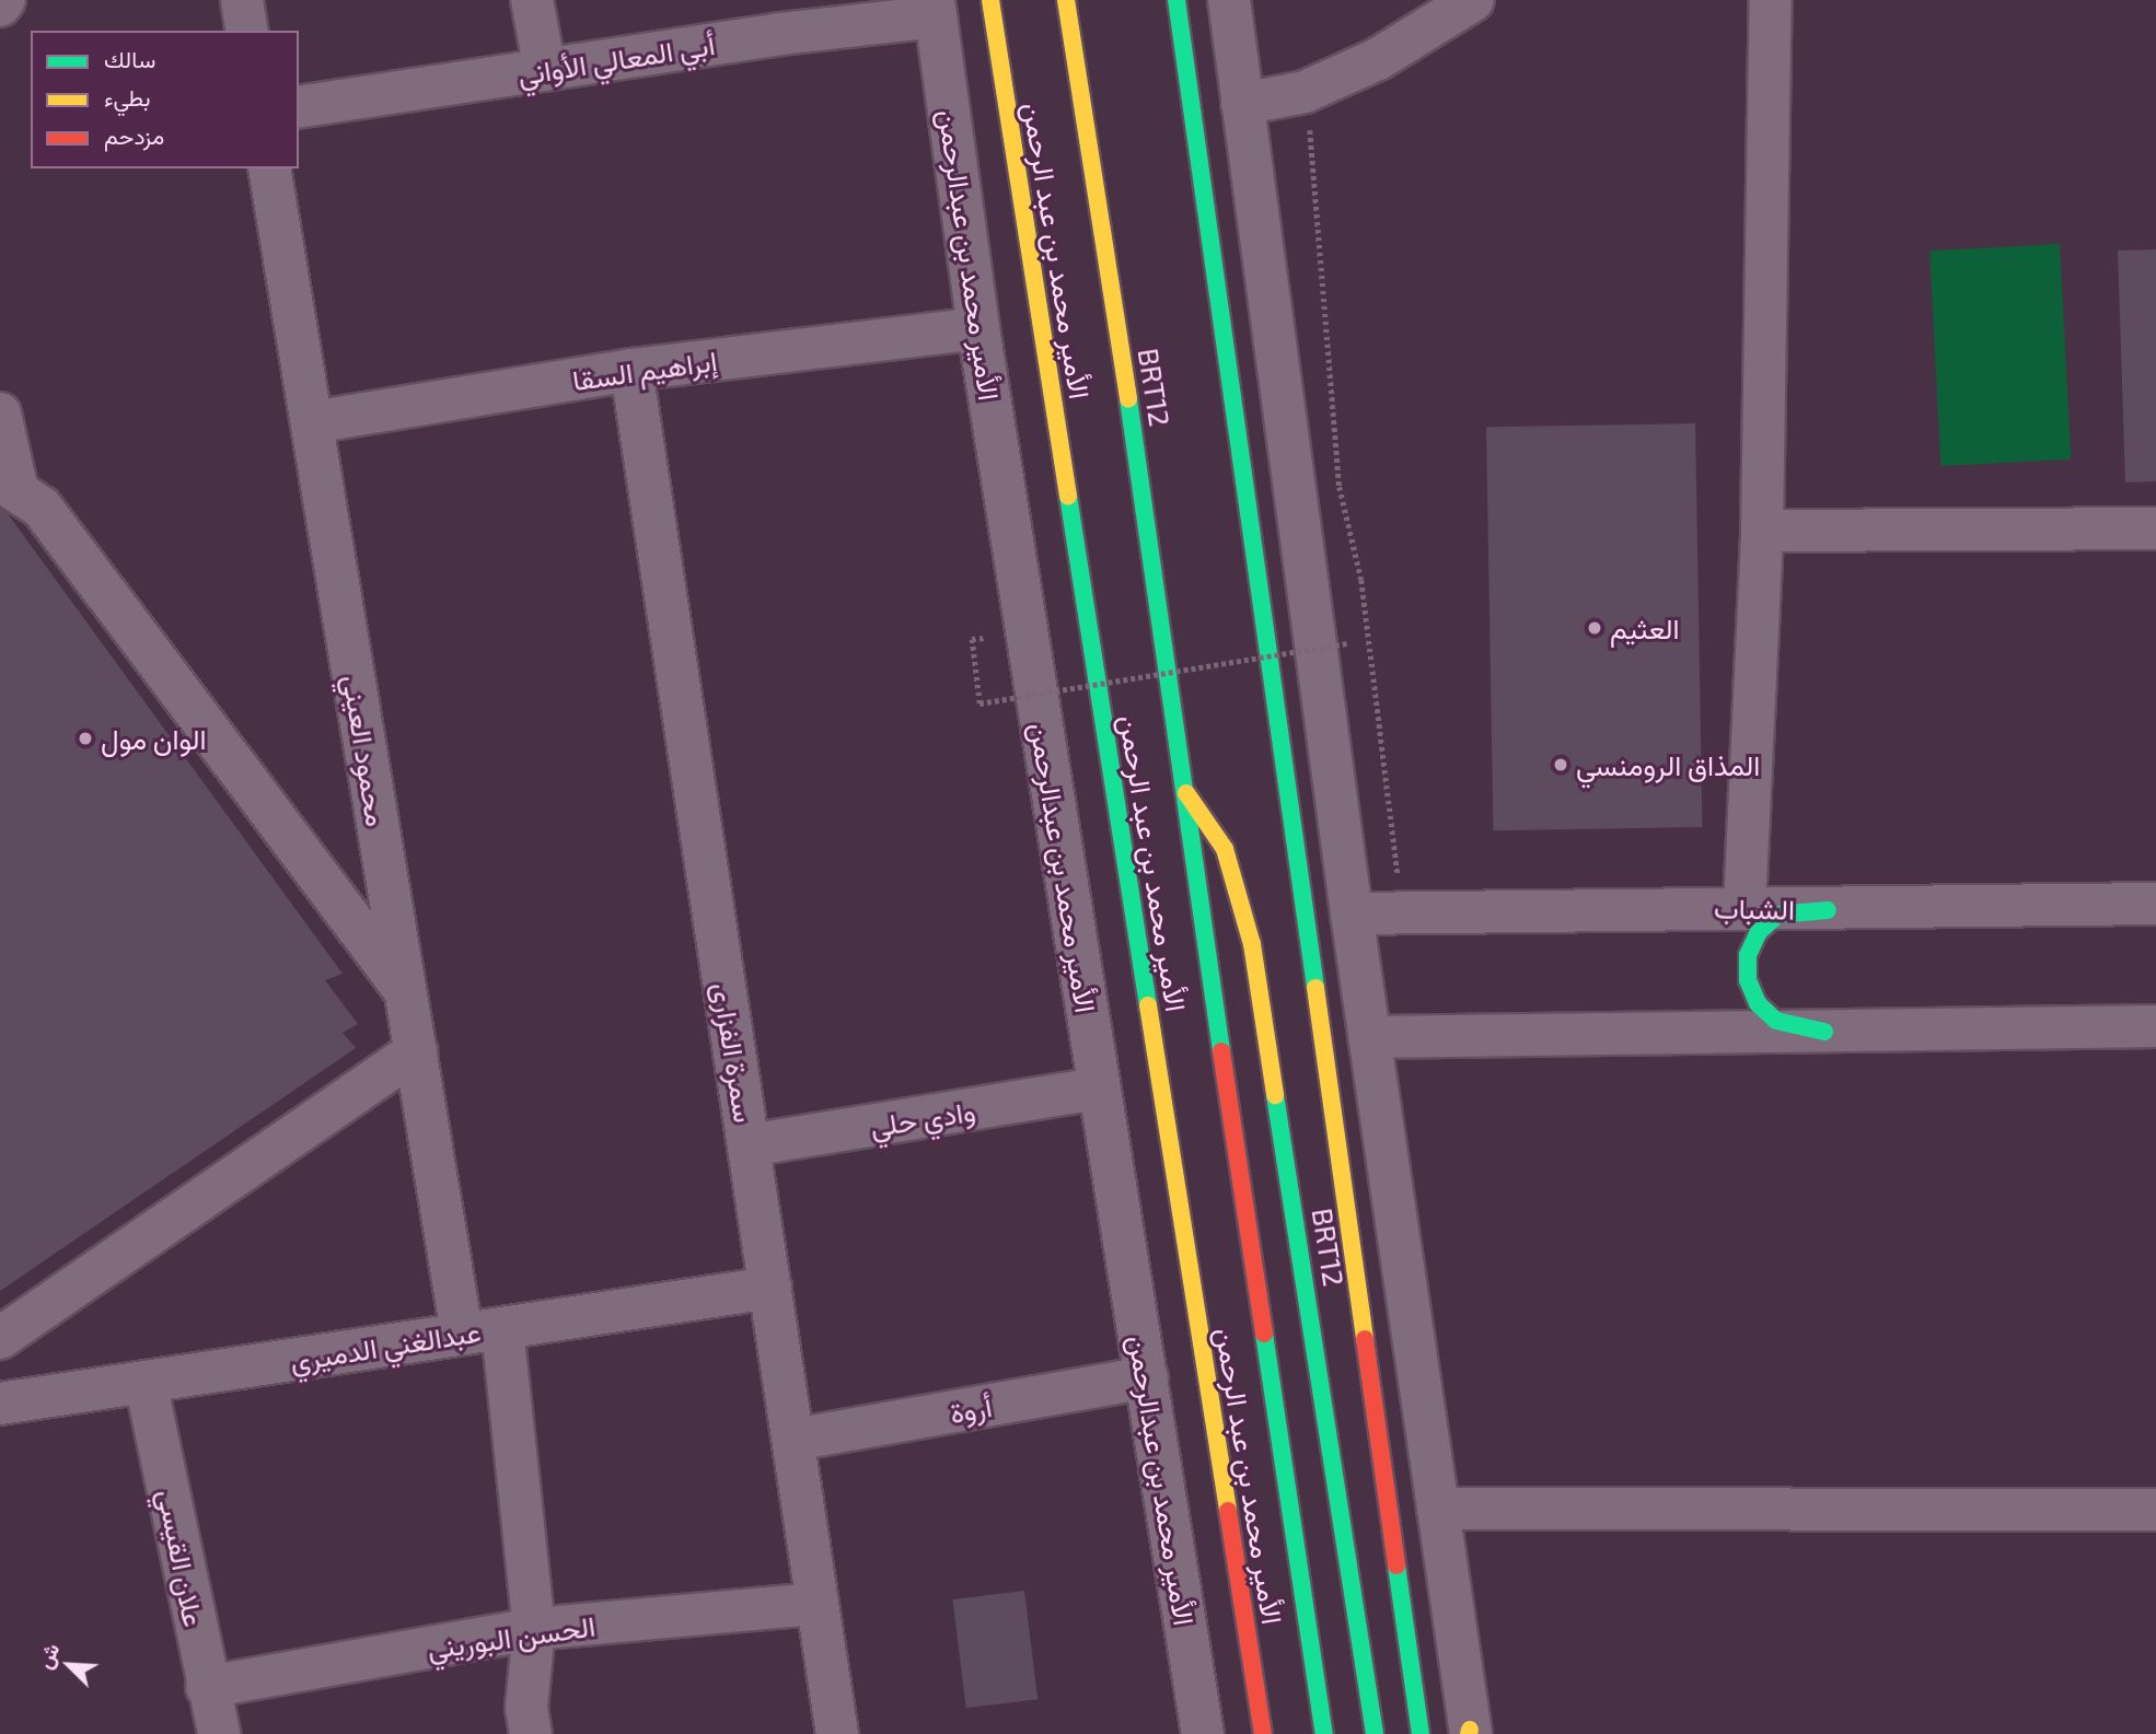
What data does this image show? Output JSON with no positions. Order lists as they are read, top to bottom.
{
  "streets": {
    "main road": ["الأمير محمد بن عبد الرحمن", "BRT12"],
    "street": [
      "أبي المعالي الأواني",
      "الأمير محمد بن عبدالرحمن",
      "إبراهيم السقا",
      "محمود العيني",
      "الشباب",
      "سمرة الفزارى",
      "وادي حلي",
      "عبدالغني الدميري",
      "أروة",
      "علان القيسي",
      "الحسن البوريني"
    ]
  },
  "crossings": [
    ["أبي المعالي الأواني", "الأمير محمد بن عبدالرحمن"],
    ["الأمير محمد بن عبدالرحمن", "إبراهيم السقا"],
    ["الأمير محمد بن عبدالرحمن", "وادي حلي"],
    ["الأمير محمد بن عبدالرحمن", "أروة"],
    ["إبراهيم السقا", "محمود العيني"],
    ["إبراهيم السقا", "سمرة الفزارى"],
    ["محمود العيني", "عبدالغني الدميري"],
    ["سمرة الفزارى", "وادي حلي"],
    ["سمرة الفزارى", "عبدالغني الدميري"],
    ["سمرة الفزارى", "أروة"],
    ["سمرة الفزارى", "الحسن البوريني"],
    ["عبدالغني الدميري", "علان القيسي"],
    ["علان القيسي", "الحسن البوريني"]
  ],
  "places": ["العثيم", "الوان مول", "المذاق الرومنسي"],
  "legend": ["سالك", "بطيء", "مزدحم"],
  "north": "top left"
}
